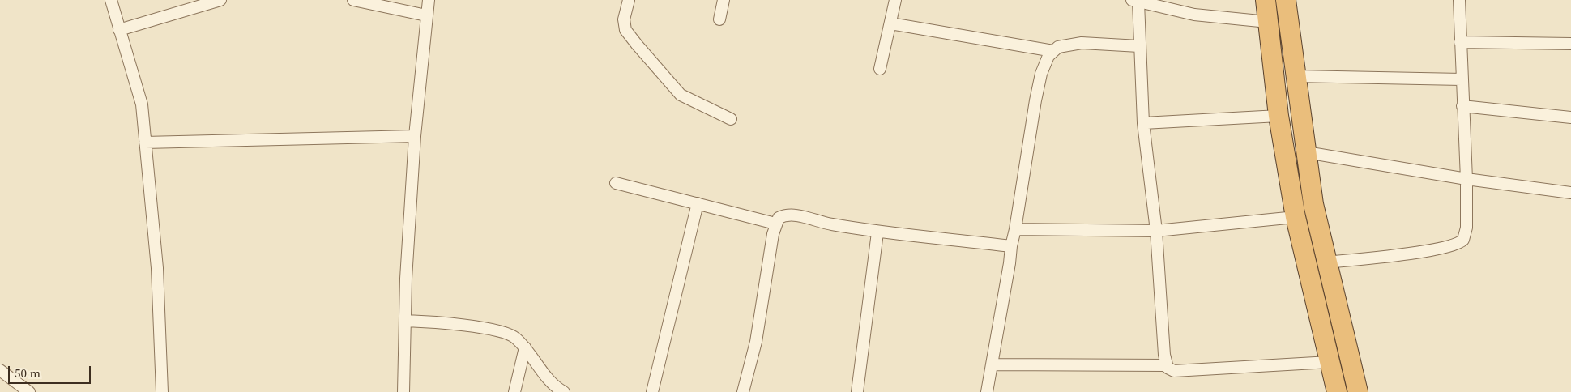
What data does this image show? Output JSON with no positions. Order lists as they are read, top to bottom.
{
  "scale_bar": "50 m"
}
